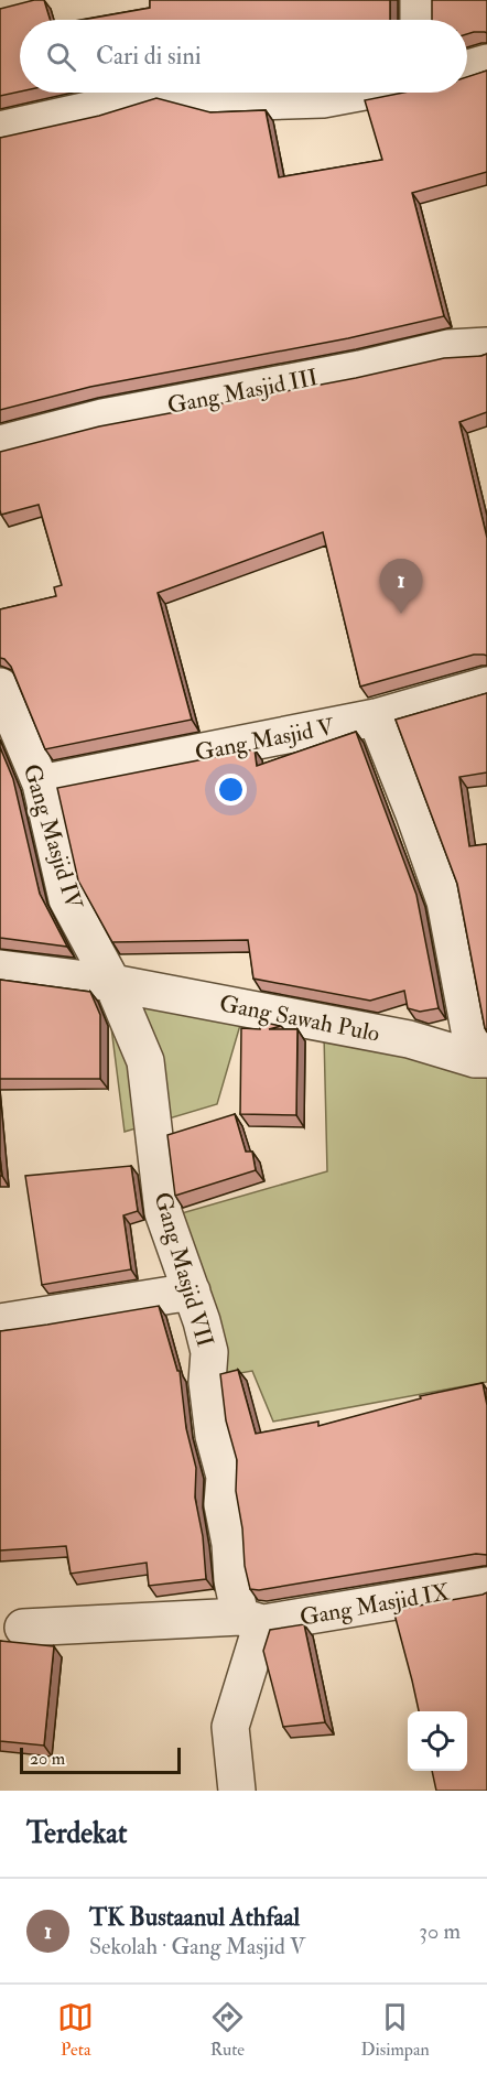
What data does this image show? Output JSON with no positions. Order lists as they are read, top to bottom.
{
  "streets": {
    "street": [
      "Gang Masjid III",
      "Gang Masjid V",
      "Gang Masjid IV",
      "Gang Sawah Pulo",
      "Gang Masjid VII",
      "Gang Masjid IX"
    ]
  },
  "crossings": [
    ["Gang Masjid V", "Gang Masjid IV"],
    ["Gang Masjid IV", "Gang Sawah Pulo"],
    ["Gang Masjid IV", "Gang Masjid VII"],
    ["Gang Sawah Pulo", "Gang Masjid VII"],
    ["Gang Masjid VII", "Gang Masjid IX"]
  ],
  "scale_bar": "20 m",
  "page": {
    "search": "Cari di sini",
    "pins": "1",
    "scale": "20 m",
    "heading": "Terdekat",
    "list": [
      {
        "mark": "1",
        "name": "TK Bustaanul Athfaal",
        "note": "Sekolah · Gang Masjid V",
        "value": "30 m"
      }
    ],
    "nav": ["Peta", "Rute", "Disimpan"]
  }
}
